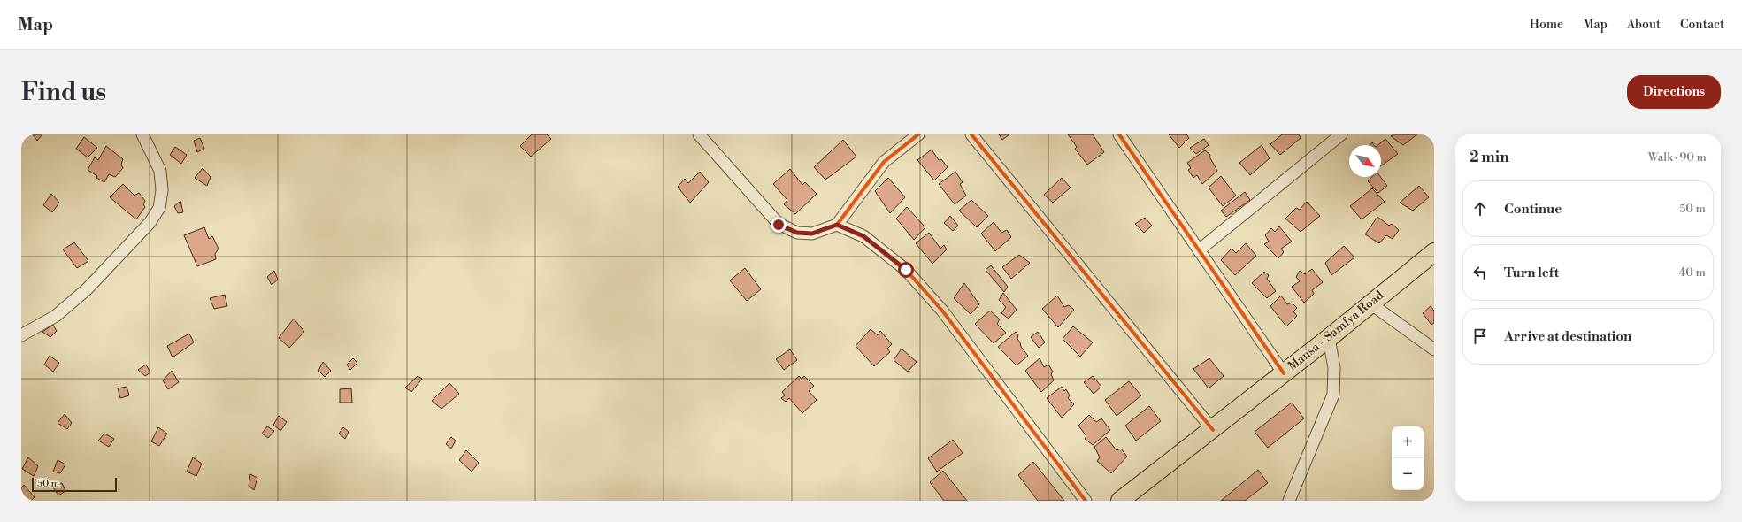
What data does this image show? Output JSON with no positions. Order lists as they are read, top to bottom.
{
  "streets": {
    "main road": ["Mansa - Samfya Road"]
  },
  "scale_bar": "50 m",
  "north": "bottom right",
  "page": {
    "header": "Map",
    "nav": [
      "Home",
      "Map",
      "About",
      "Contact"
    ],
    "buttons": "Directions",
    "title": "Find us",
    "heading": ["2 min", "Walk · 90 m"],
    "list": [
      ["Continue", "50 m"],
      ["Turn left", "40 m"],
      "Arrive at destination"
    ],
    "map_buttons": ["+", "−"],
    "scale": "50 m"
  }
}
